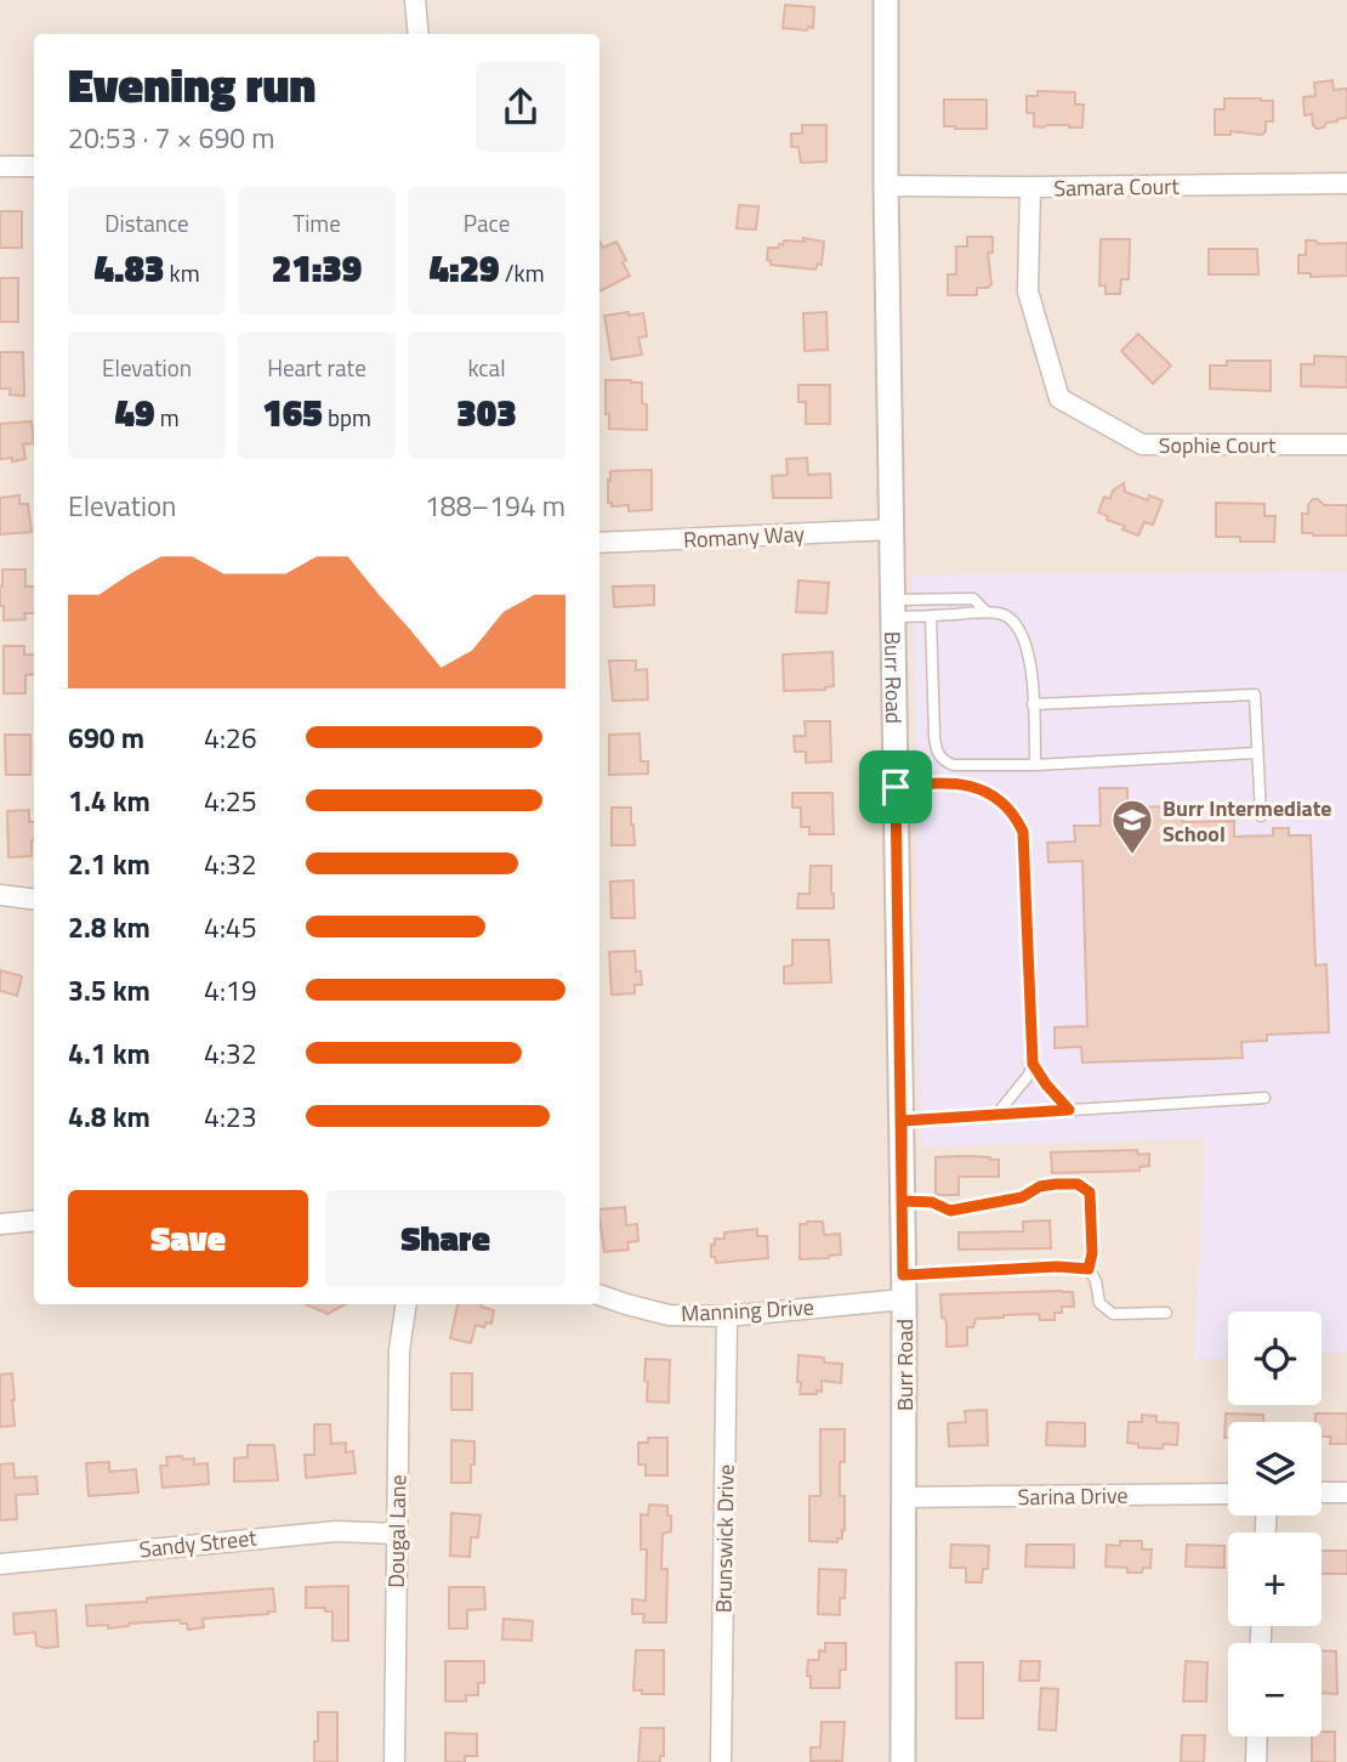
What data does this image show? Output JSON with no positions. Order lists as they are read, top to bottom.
{
  "streets": {
    "street": [
      "Samara Court",
      "Sophie Court",
      "Romany Way",
      "Burr Road",
      "Manning Drive",
      "Sarina Drive",
      "Dougal Lane",
      "Brunswick Drive",
      "Sandy Street"
    ]
  },
  "crossings": [
    ["Samara Court", "Sophie Court"],
    ["Samara Court", "Burr Road"],
    ["Romany Way", "Burr Road"],
    ["Burr Road", "Manning Drive"],
    ["Burr Road", "Sarina Drive"],
    ["Manning Drive", "Brunswick Drive"],
    ["Dougal Lane", "Sandy Street"]
  ],
  "places": {
    "school or university": ["Burr Intermediate School"]
  },
  "page": {
    "heading": ["Evening run", "20:53 · 7 × 690 m"],
    "stats": [
      ["Distance", "4.83 km"],
      ["Time", "21:39"],
      ["Pace", "4:29 /km"],
      ["Elevation", "49 m"],
      ["Heart rate", "165 bpm"],
      ["kcal", "303"]
    ],
    "chart": ["Elevation", "188–194 m"],
    "list": [
      {
        "name": "690 m",
        "note": "4:26"
      },
      {
        "name": "1.4 km",
        "note": "4:25"
      },
      {
        "name": "2.1 km",
        "note": "4:32"
      },
      {
        "name": "2.8 km",
        "note": "4:45"
      },
      {
        "name": "3.5 km",
        "note": "4:19"
      },
      {
        "name": "4.1 km",
        "note": "4:32"
      },
      {
        "name": "4.8 km",
        "note": "4:23"
      }
    ],
    "buttons": ["Save", "Share"],
    "map_buttons": ["+", "−"]
  }
}
